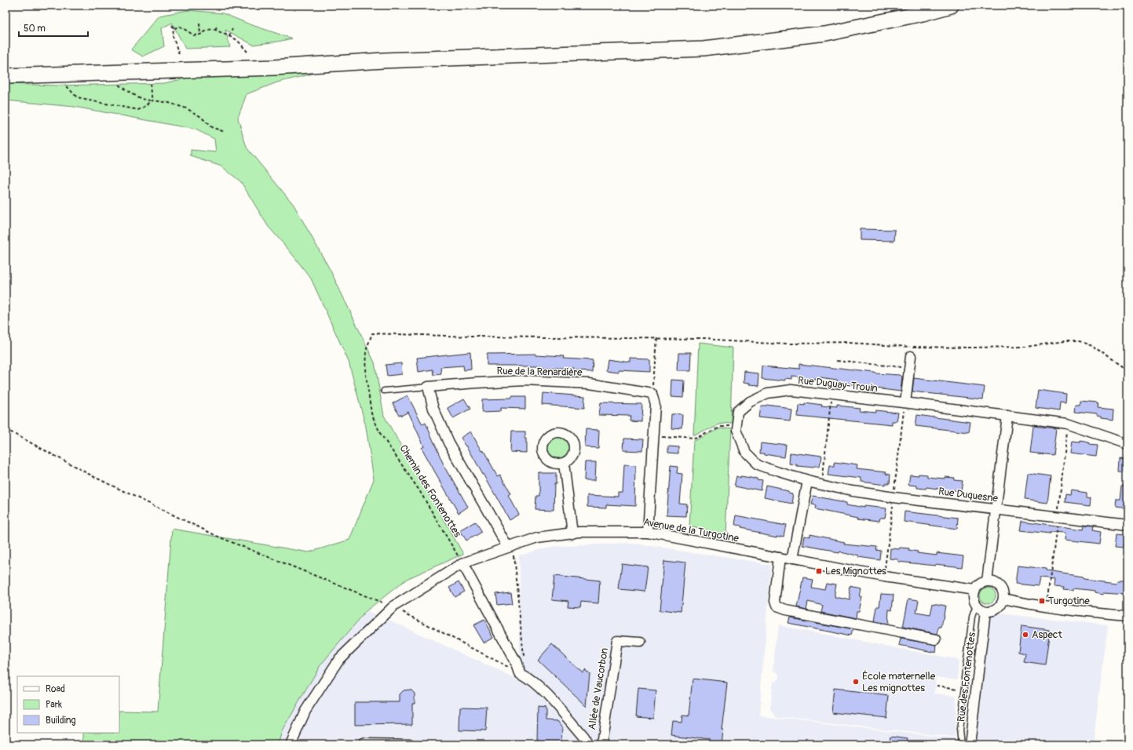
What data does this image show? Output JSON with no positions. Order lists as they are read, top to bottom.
{
  "streets": {
    "street": [
      "Rue de la Renardière",
      "Rue Duguay-Trouin",
      "Rue Duquesne",
      "Avenue de la Turgotine",
      "Rue des Fontenottes",
      "Allée de Vaucorbon"
    ],
    "path": ["Chemin des Fontenottes"]
  },
  "crossings": [
    ["Rue Duguay-Trouin", "Rue Duquesne"],
    ["Chemin des Fontenottes", "Avenue de la Turgotine"],
    ["Avenue de la Turgotine", "Rue des Fontenottes"]
  ],
  "places": {
    "transit": ["Les Mignottes", "Turgotine"],
    "other": ["Aspect", "École maternelle Les mignottes"]
  },
  "legend": ["Road", "Park", "Building"],
  "scale_bar": "50 m"
}
